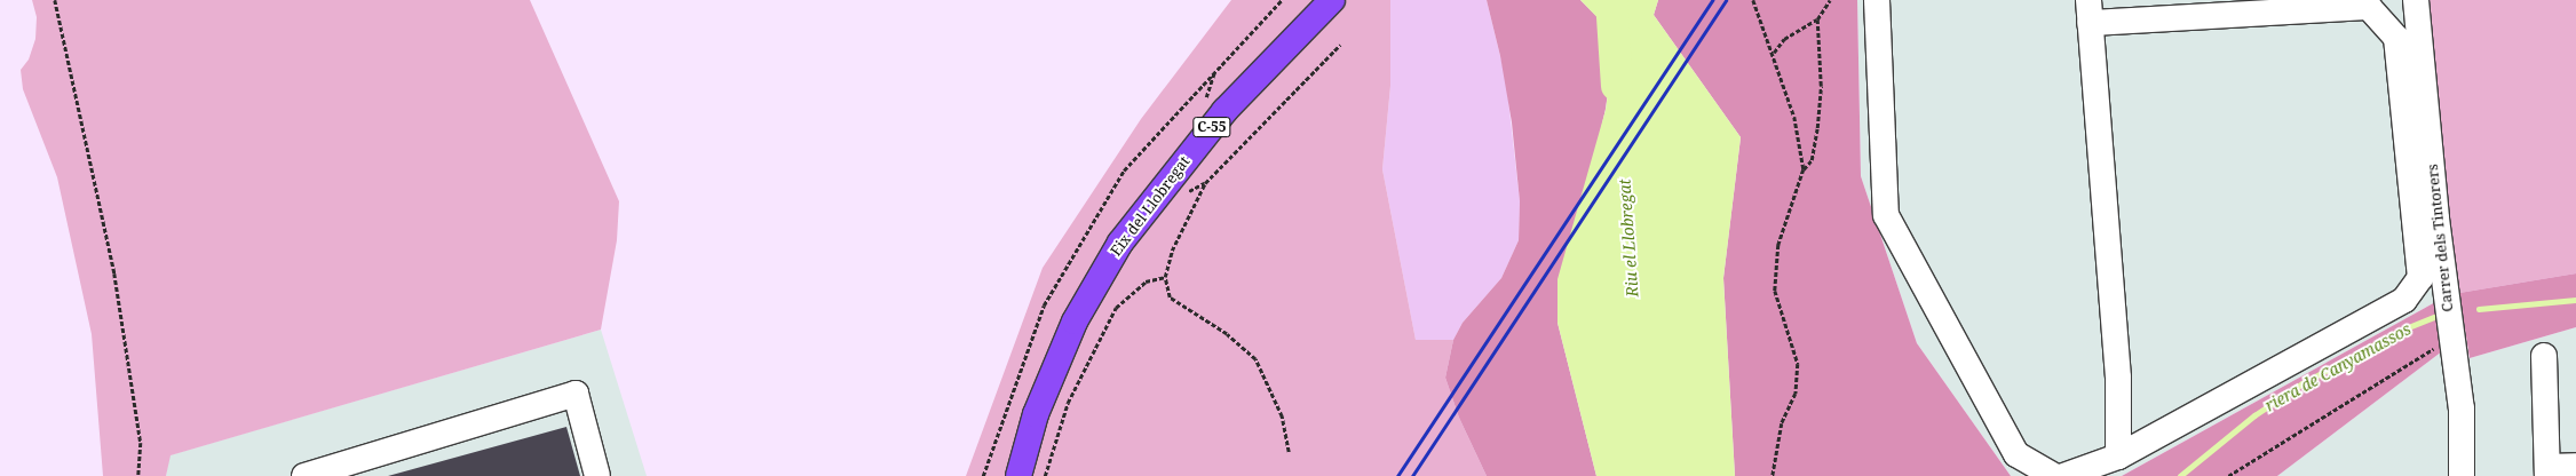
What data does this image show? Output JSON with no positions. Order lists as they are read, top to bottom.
{
  "streets": {
    "highway": ["C-55", "Eix del Llobregat"],
    "street": ["Carrer dels Tintorers"]
  },
  "water": ["Riu el Llobregat", "riera de Canyamassos"]
}
